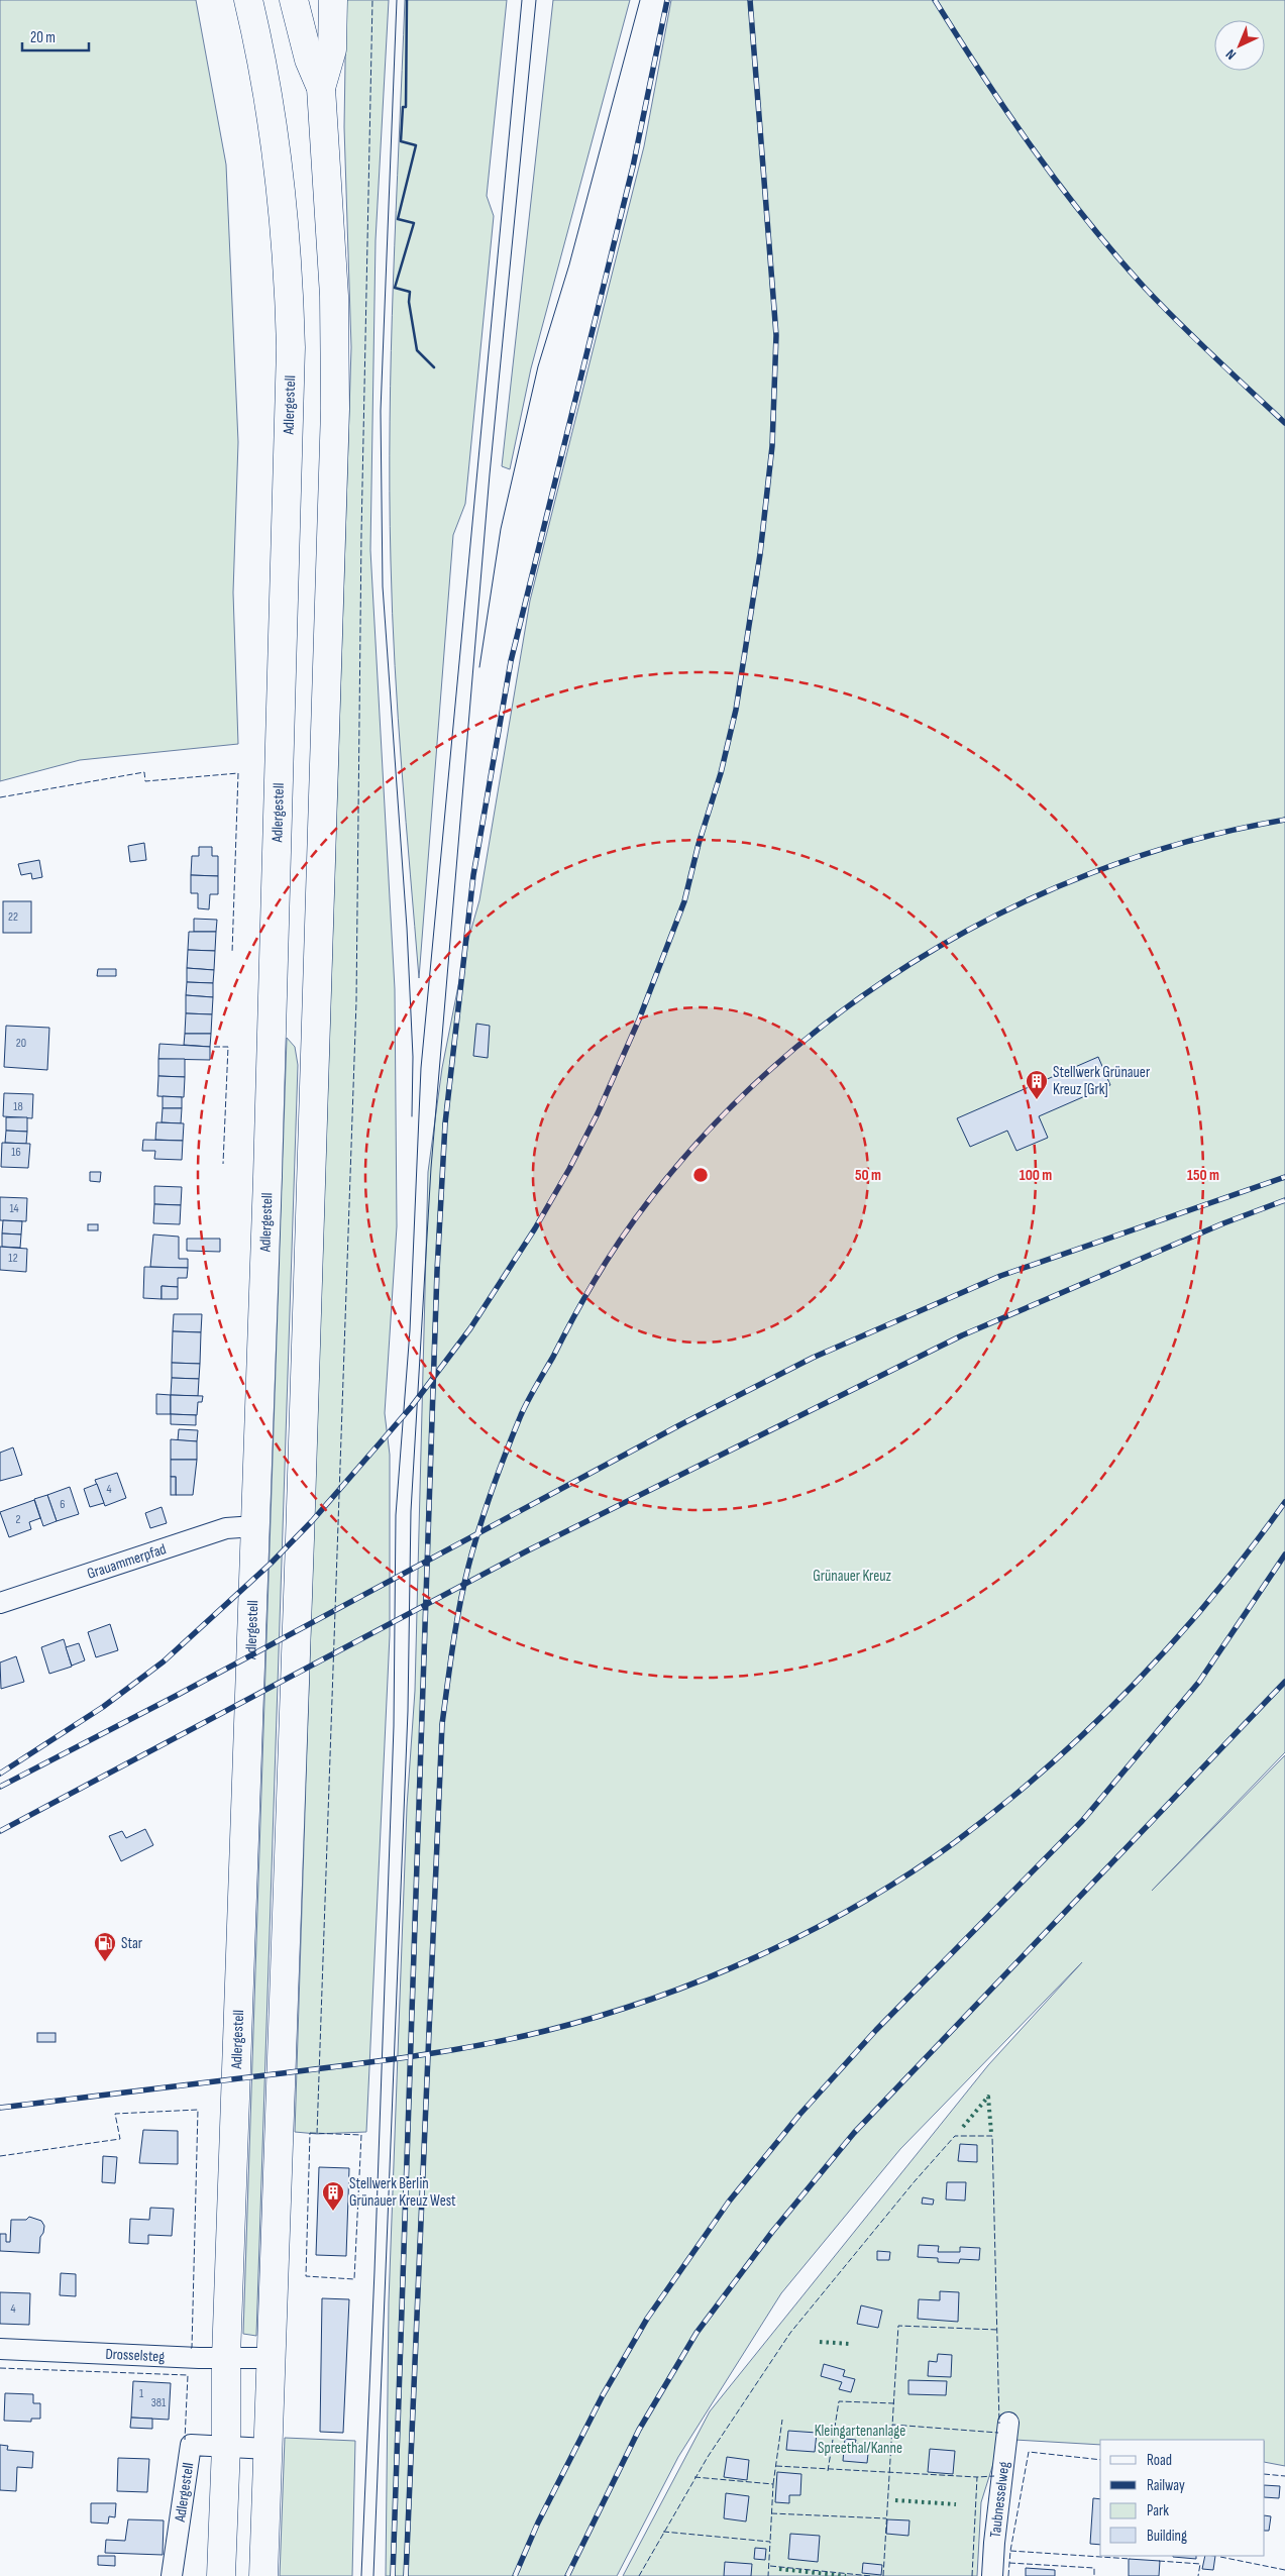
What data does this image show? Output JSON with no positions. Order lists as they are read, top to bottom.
{
  "streets": {
    "main road": ["Adlergestell"],
    "street": ["Grauammerpfad", "Drosselsteg", "Taubnesselweg"]
  },
  "crossings": [
    ["Adlergestell", "Grauammerpfad"],
    ["Adlergestell", "Drosselsteg"]
  ],
  "parks": ["Grünauer Kreuz", "Kleingartenanlage Spreethal/Kanne"],
  "places": {
    "building": ["Stellwerk Grünauer Kreuz [Grk]", "Stellwerk Berlin Grünauer Kreuz West"],
    "fuel station": ["Star"]
  },
  "house_numbers": [
    "22",
    "20",
    "18",
    "16",
    "14",
    "12",
    "4",
    "6",
    "2",
    "4",
    "1",
    "381"
  ],
  "legend": [
    "Road",
    "Railway",
    "Park",
    "Building"
  ],
  "scale_bar": "20 m",
  "north": "bottom left",
  "rings": ["50 m", "100 m", "150 m"]
}
